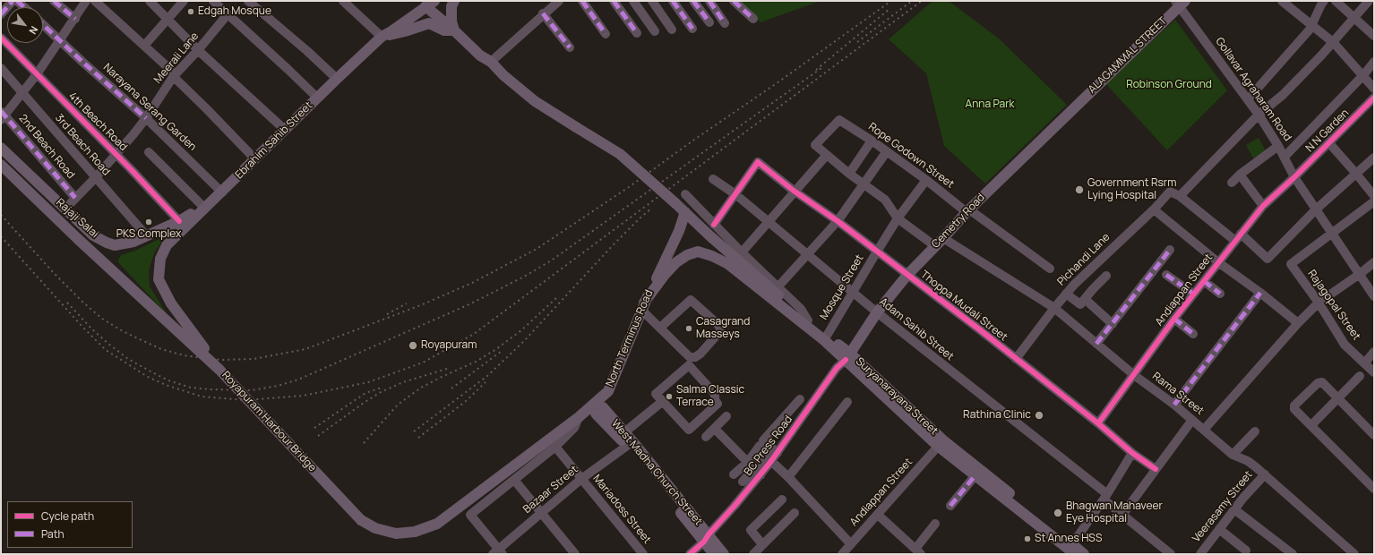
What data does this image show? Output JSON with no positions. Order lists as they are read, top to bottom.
{
  "streets": {
    "main road": [
      "ALAGAMMAL STREET",
      "Ebrahim Sahib Street",
      "Rajaji Salai",
      "Cemetry Road",
      "North Terminus Road",
      "Suryanarayana Street",
      "Royapuram Harbour Bridge",
      "West Madha Church Street"
    ],
    "street": [
      "Meerali Lane",
      "Gollavar Agraharam Road",
      "Narayana Serang Garden",
      "4th Beach Road",
      "N N Garden",
      "3rd Beach Road",
      "2nd Beach Road",
      "Rope Godown Street",
      "Pichandi Lane",
      "Mosque Street",
      "Andiappan Street",
      "Rajagopal Street",
      "Thoppa Mudali Street",
      "Adam Sahib Street",
      "Rama Street",
      "BC Press Road",
      "Bazaar Street",
      "Veerasamy Street",
      "Mariadoss Street"
    ]
  },
  "crossings": [
    ["ALAGAMMAL STREET", "Gollavar Agraharam Road"],
    ["ALAGAMMAL STREET", "Cemetry Road"],
    ["Meerali Lane", "Narayana Serang Garden"],
    ["Meerali Lane", "4th Beach Road"],
    ["Meerali Lane", "3rd Beach Road"],
    ["Meerali Lane", "2nd Beach Road"],
    ["Meerali Lane", "Rajaji Salai"],
    ["Gollavar Agraharam Road", "N N Garden"],
    ["Gollavar Agraharam Road", "Andiappan Street"],
    ["Gollavar Agraharam Road", "Rajagopal Street"],
    ["Narayana Serang Garden", "Ebrahim Sahib Street"],
    ["Narayana Serang Garden", "Rajaji Salai"],
    ["4th Beach Road", "Rajaji Salai"],
    ["N N Garden", "Andiappan Street"],
    ["Ebrahim Sahib Street", "Rajaji Salai"],
    ["Ebrahim Sahib Street", "Suryanarayana Street"],
    ["Ebrahim Sahib Street", "Royapuram Harbour Bridge"],
    ["3rd Beach Road", "Rajaji Salai"],
    ["Rope Godown Street", "Cemetry Road"],
    ["Rope Godown Street", "Mosque Street"],
    ["Rajaji Salai", "Royapuram Harbour Bridge"],
    ["Cemetry Road", "Thoppa Mudali Street"],
    ["Cemetry Road", "Adam Sahib Street"],
    ["Cemetry Road", "Rama Street"],
    ["Cemetry Road", "Suryanarayana Street"],
    ["Cemetry Road", "BC Press Road"],
    ["Pichandi Lane", "Thoppa Mudali Street"],
    ["Pichandi Lane", "Rama Street"],
    ["Mosque Street", "Thoppa Mudali Street"],
    ["Mosque Street", "Adam Sahib Street"],
    ["Mosque Street", "Suryanarayana Street"],
    ["Andiappan Street", "Thoppa Mudali Street"],
    ["Andiappan Street", "Rama Street"],
    ["Andiappan Street", "Suryanarayana Street"],
    ["Thoppa Mudali Street", "Adam Sahib Street"],
    ["North Terminus Road", "Suryanarayana Street"],
    ["North Terminus Road", "Royapuram Harbour Bridge"],
    ["Rama Street", "Veerasamy Street"],
    ["Suryanarayana Street", "BC Press Road"],
    ["BC Press Road", "West Madha Church Street"],
    ["West Madha Church Street", "Bazaar Street"],
    ["Bazaar Street", "Mariadoss Street"]
  ],
  "parks": ["Robinson Ground", "Anna Park"],
  "places": [
    "Edgah Mosque",
    "Government Rsrm Lying Hospital",
    "PKS Complex",
    "Casagrand Masseys",
    "Royapuram",
    "Salma Classic Terrace",
    "Rathina Clinic",
    "Bhagwan Mahaveer Eye Hospital",
    "St Annes HSS"
  ],
  "legend": ["Cycle path", "Path"],
  "north": "bottom right"
}
